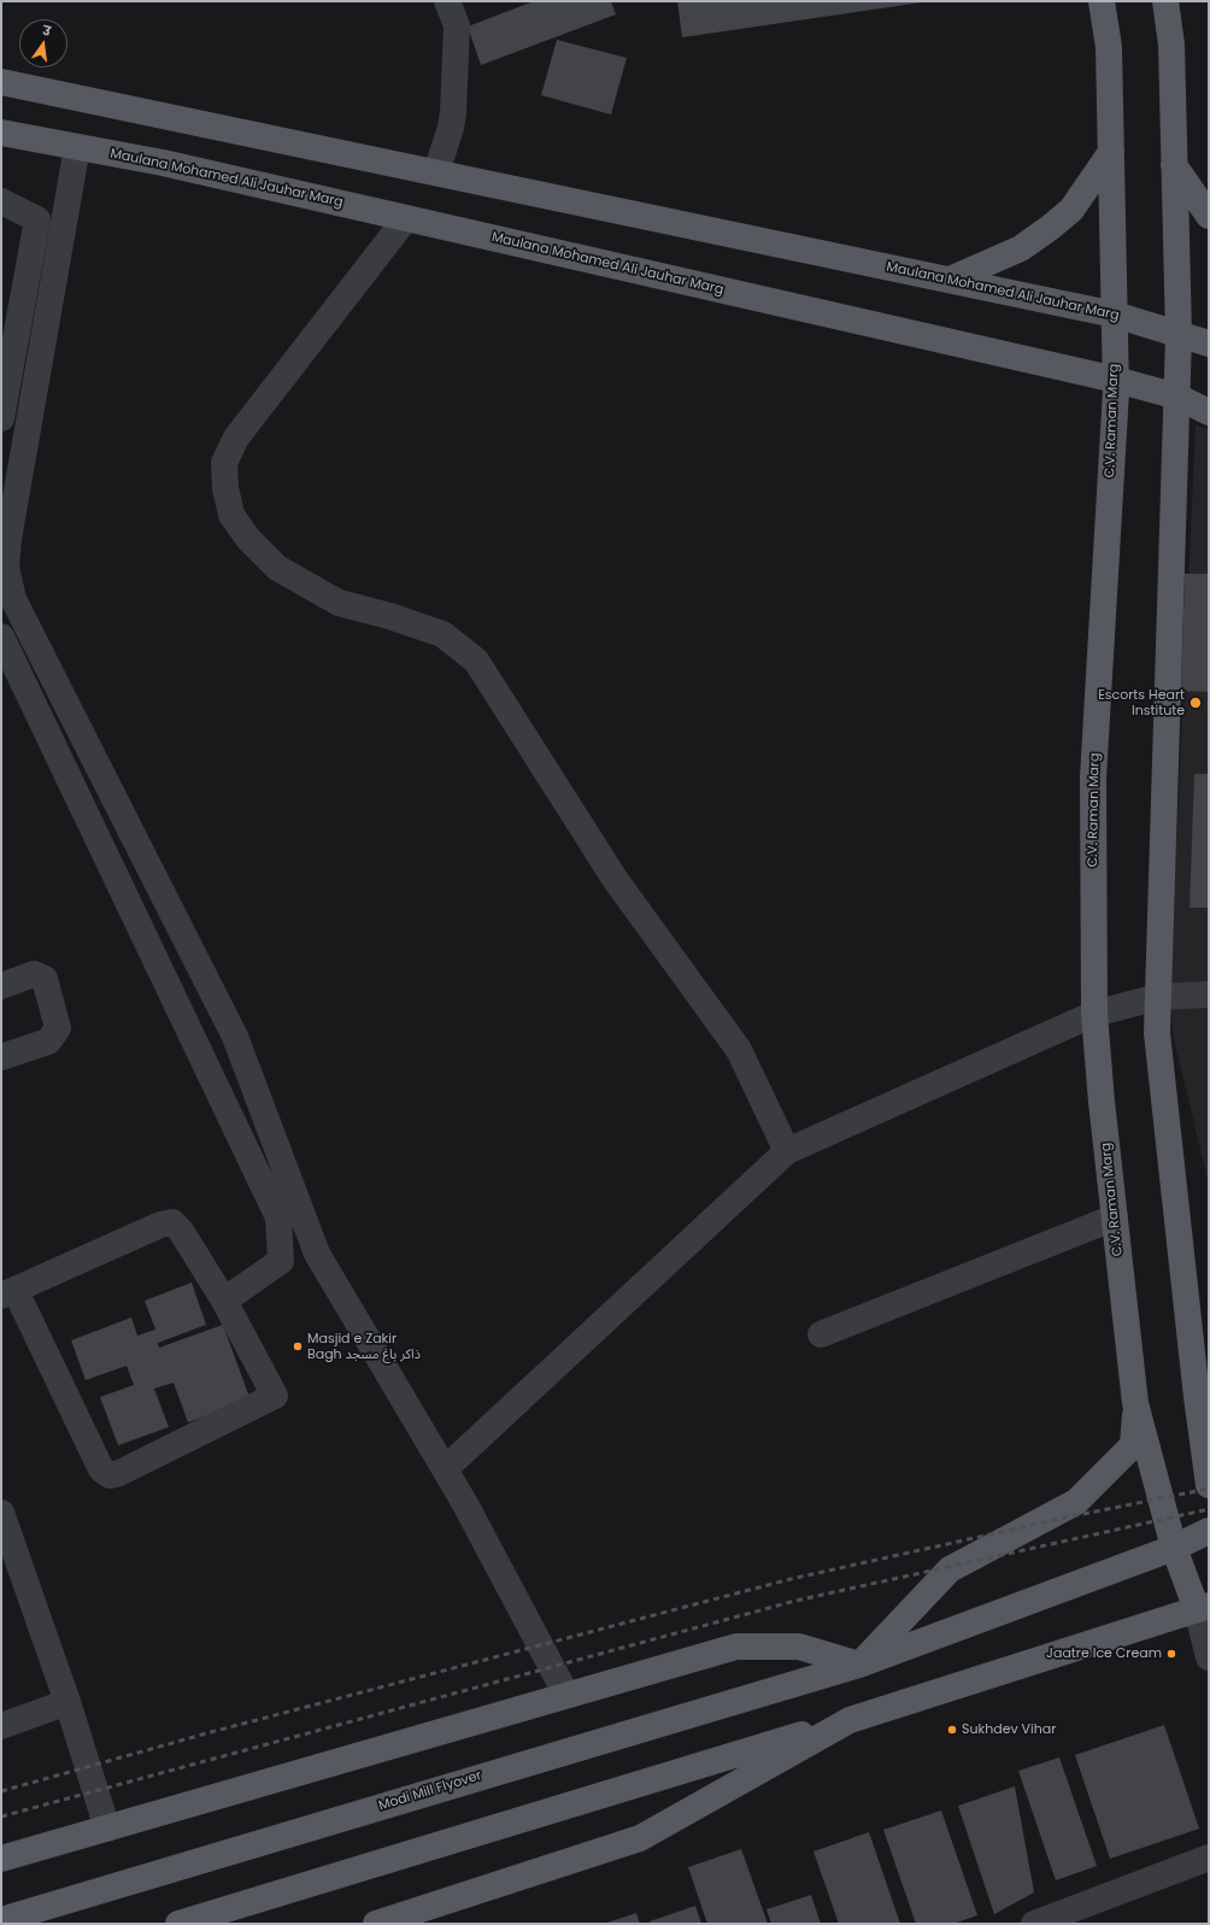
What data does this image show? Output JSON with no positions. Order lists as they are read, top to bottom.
{
  "streets": {
    "main road": ["Maulana Mohamed Ali Jauhar Marg", "C.V. Raman Marg", "Modi Mill Flyover"]
  },
  "crossings": [
    ["Maulana Mohamed Ali Jauhar Marg", "C.V. Raman Marg"],
    ["C.V. Raman Marg", "Modi Mill Flyover"]
  ],
  "places": [
    "Escorts Heart Institute",
    "Masjid e Zakir Bagh ذاکر باغ مسجد",
    "Jaatre Ice Cream",
    "Sukhdev Vihar"
  ],
  "north": "top"
}
